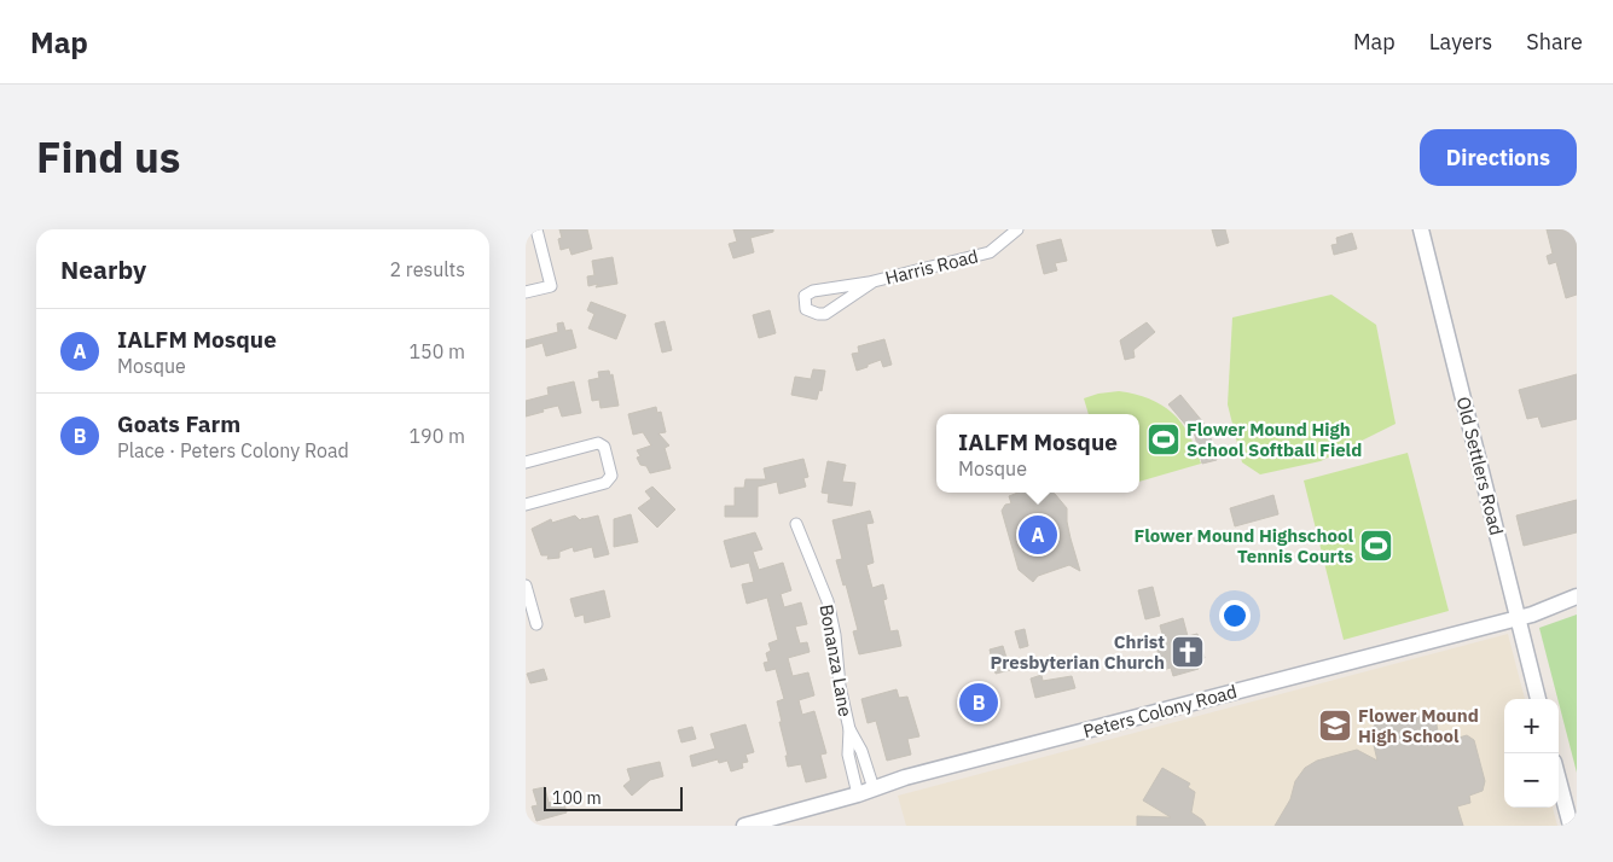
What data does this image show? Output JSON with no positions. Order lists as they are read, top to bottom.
{
  "streets": {
    "street": [
      "Harris Road",
      "Old Settlers Road",
      "Bonanza Lane",
      "Peters Colony Road"
    ]
  },
  "crossings": [
    ["Old Settlers Road", "Peters Colony Road"],
    ["Bonanza Lane", "Peters Colony Road"]
  ],
  "places": {
    "sports": ["Flower Mound High School Softball Field", "Flower Mound Highschool Tennis Courts"],
    "church": ["Christ Presbyterian Church"],
    "school or university": ["Flower Mound High School"]
  },
  "scale_bar": "100 m",
  "page": {
    "header": "Map",
    "nav": ["Map", "Layers", "Share"],
    "title": "Find us",
    "buttons": "Directions",
    "heading": ["Nearby", "2 results"],
    "list": [
      {
        "mark": "A",
        "name": "IALFM Mosque",
        "note": "Mosque",
        "value": "150 m"
      },
      {
        "mark": "B",
        "name": "Goats Farm",
        "note": "Place · Peters Colony Road",
        "value": "190 m"
      }
    ],
    "popup": ["IALFM Mosque", "Mosque"],
    "pins": ["A", "B"],
    "map_buttons": ["+", "−"],
    "scale": "100 m"
  }
}
